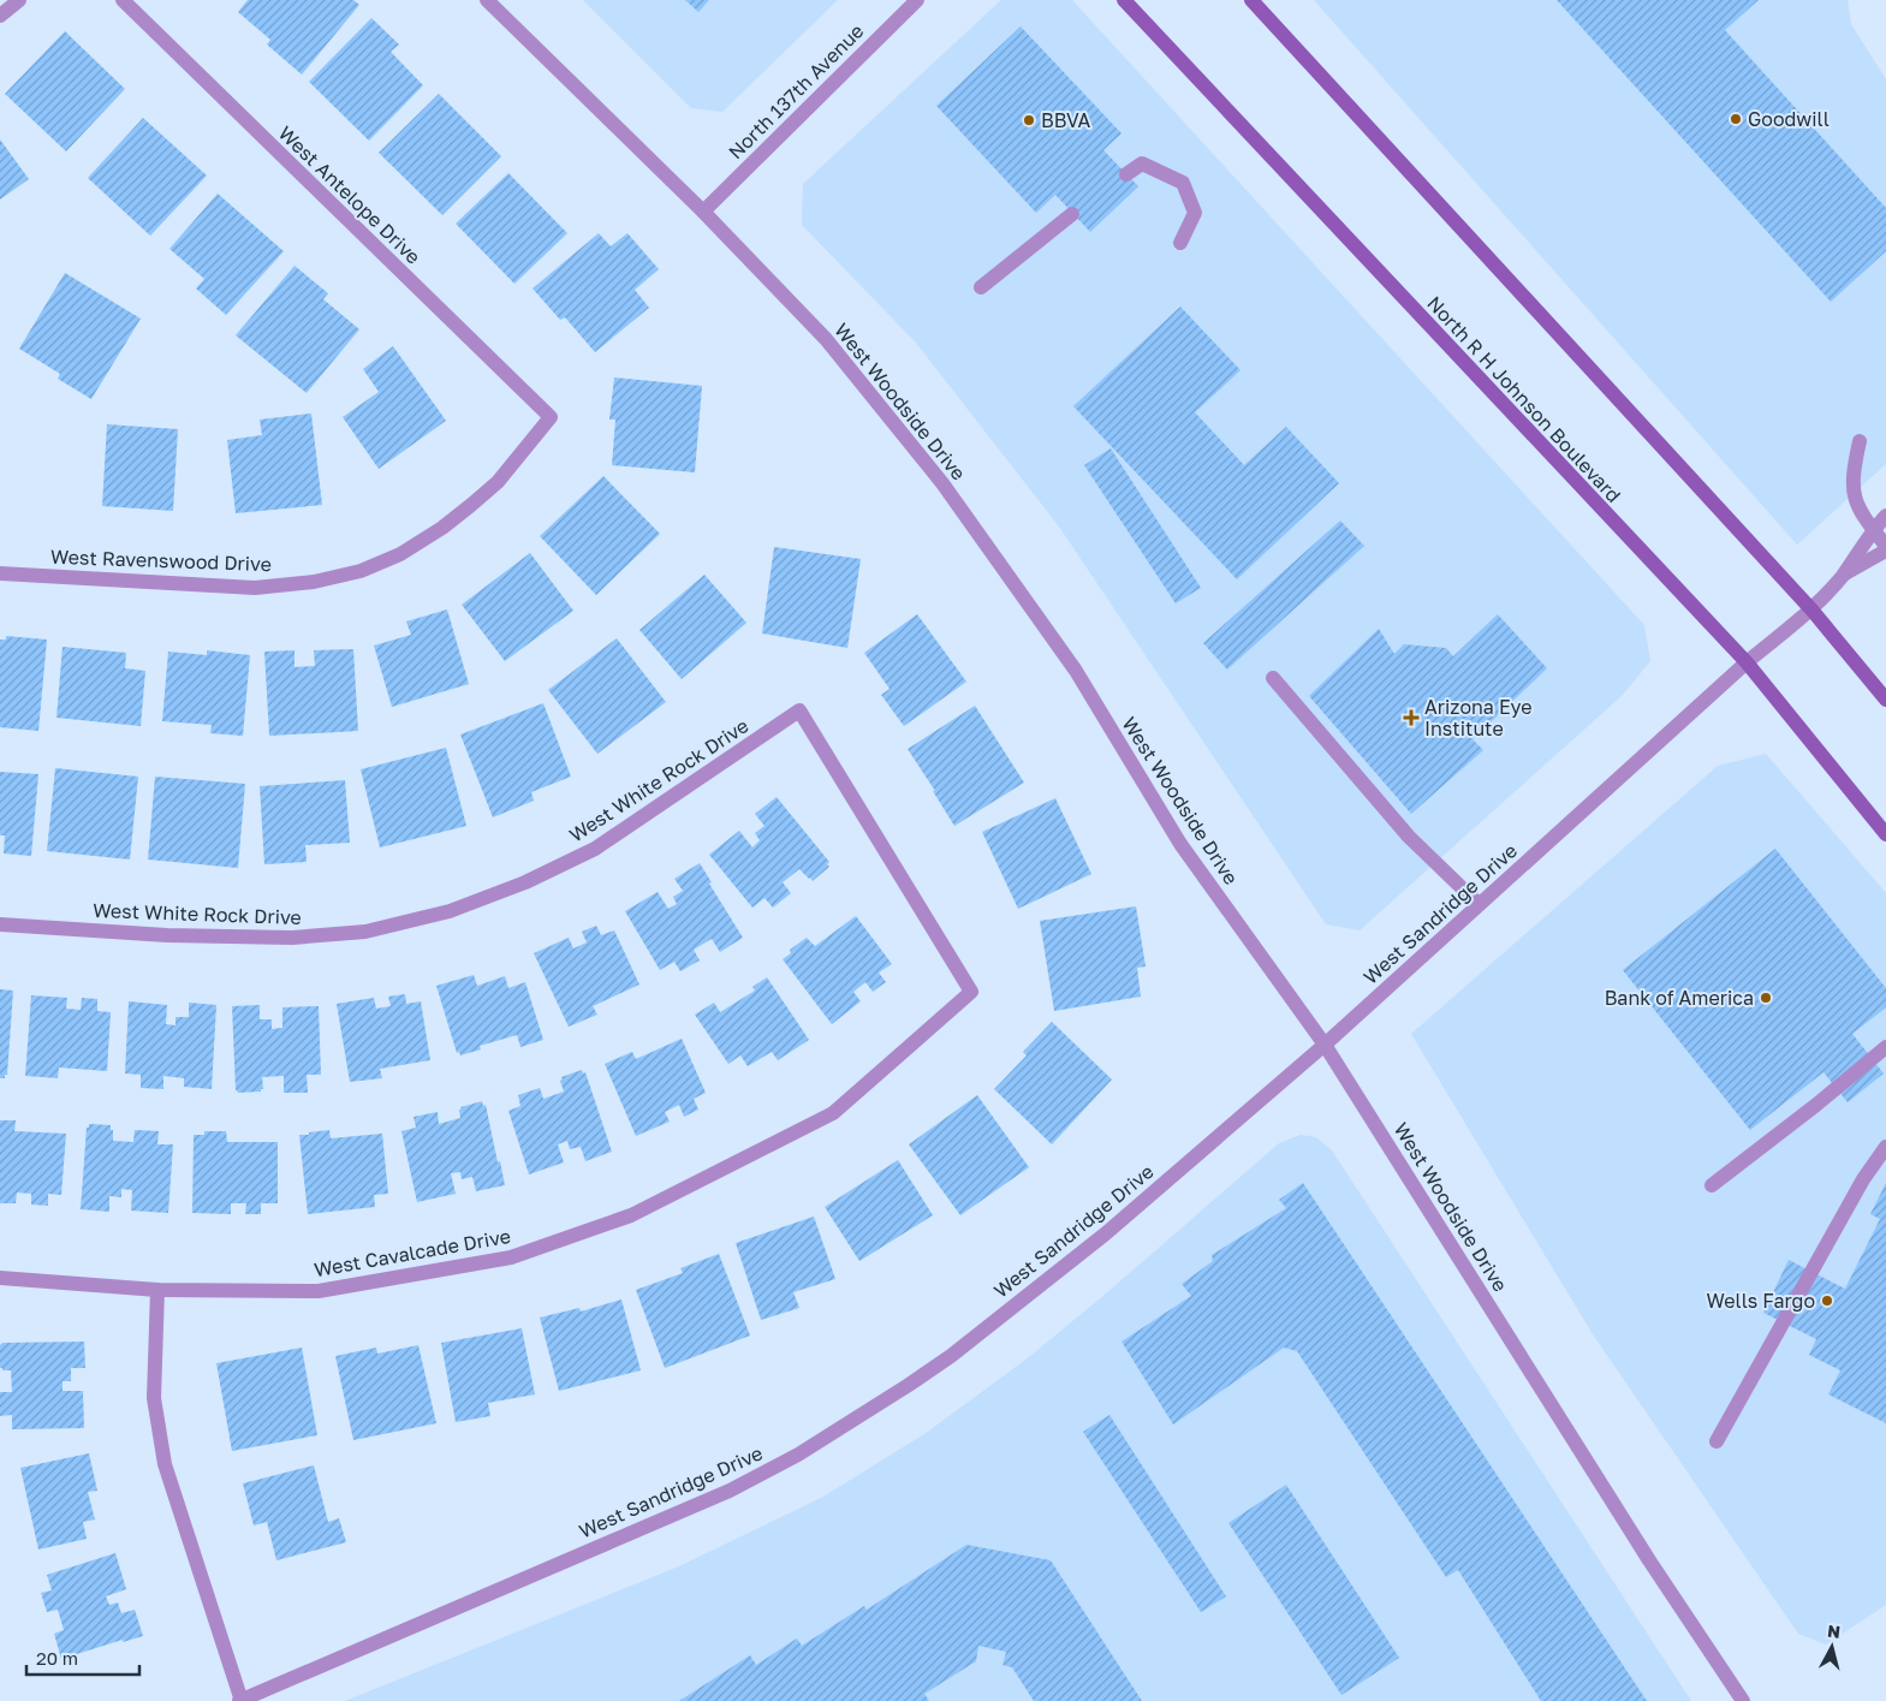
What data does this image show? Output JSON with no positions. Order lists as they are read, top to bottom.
{
  "streets": {
    "main road": ["North R H Johnson Boulevard"],
    "street": [
      "North 137th Avenue",
      "West Antelope Drive",
      "West Woodside Drive",
      "West Ravenswood Drive",
      "West White Rock Drive",
      "West Sandridge Drive",
      "West Cavalcade Drive"
    ]
  },
  "crossings": [
    ["North 137th Avenue", "West Woodside Drive"],
    ["West Antelope Drive", "West Ravenswood Drive"],
    ["North R H Johnson Boulevard", "West Sandridge Drive"],
    ["West Woodside Drive", "West Sandridge Drive"],
    ["West White Rock Drive", "West Cavalcade Drive"]
  ],
  "places": {
    "other": [
      "Goodwill",
      "BBVA",
      "Bank of America",
      "Wells Fargo"
    ],
    "health": ["Arizona Eye Institute"]
  },
  "scale_bar": "20 m",
  "north": "top"
}
